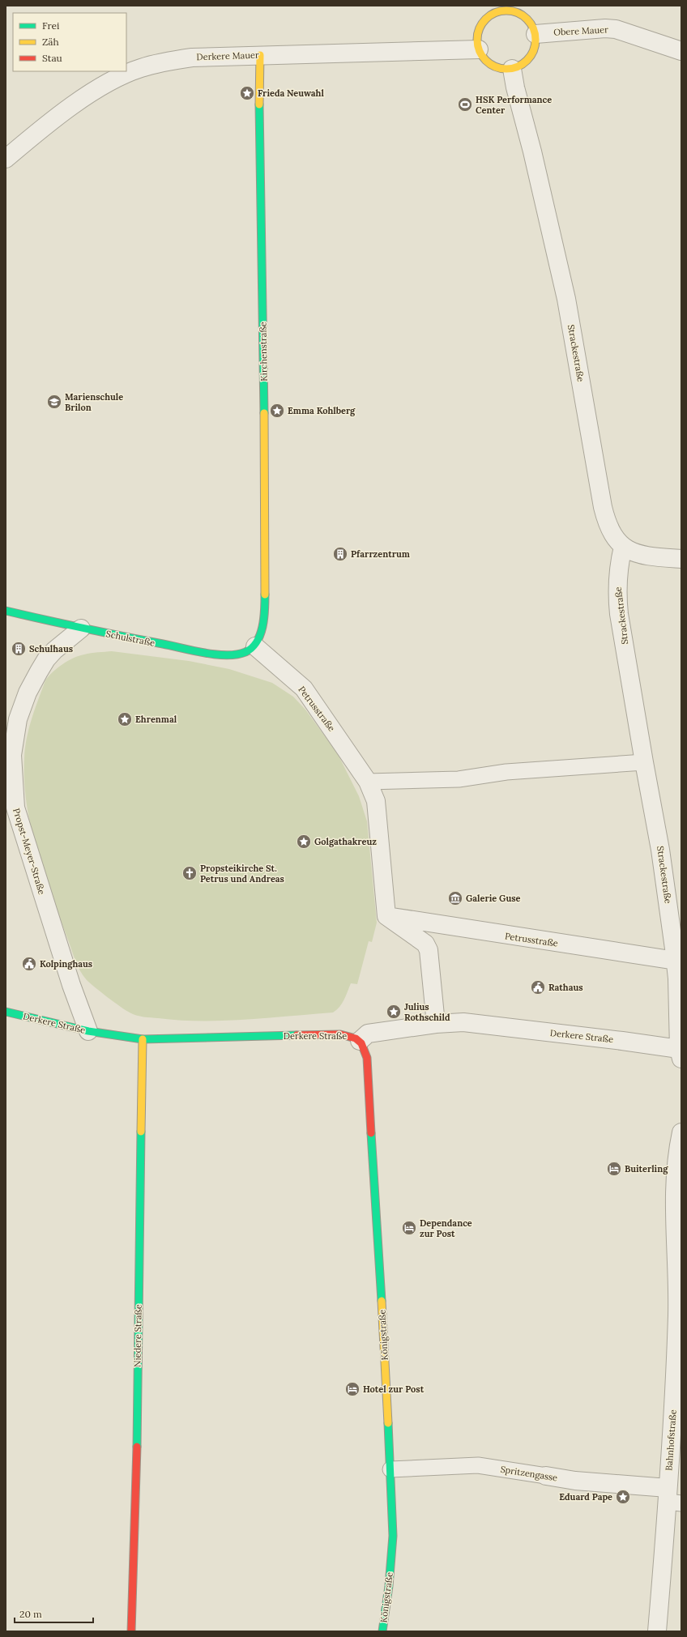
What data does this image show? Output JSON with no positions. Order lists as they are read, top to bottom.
{
  "streets": {
    "street": [
      "Obere Mauer",
      "Derkere Mauer",
      "Kirchenstraße",
      "Strackestraße",
      "Schulstraße",
      "Petrusstraße",
      "Propst-Meyer-Straße",
      "Derkere Straße",
      "Königstraße",
      "Niedere Straße",
      "Bahnhofstraße",
      "Spritzengasse"
    ]
  },
  "crossings": [
    ["Obere Mauer", "Derkere Mauer"],
    ["Obere Mauer", "Strackestraße"],
    ["Derkere Mauer", "Kirchenstraße"],
    ["Derkere Mauer", "Strackestraße"],
    ["Kirchenstraße", "Schulstraße"],
    ["Kirchenstraße", "Petrusstraße"],
    ["Strackestraße", "Petrusstraße"],
    ["Strackestraße", "Derkere Straße"],
    ["Schulstraße", "Petrusstraße"],
    ["Schulstraße", "Propst-Meyer-Straße"],
    ["Propst-Meyer-Straße", "Derkere Straße"],
    ["Derkere Straße", "Königstraße"],
    ["Derkere Straße", "Niedere Straße"],
    ["Königstraße", "Spritzengasse"],
    ["Bahnhofstraße", "Spritzengasse"]
  ],
  "places": {
    "place": [
      "Frieda Neuwahl",
      "Emma Kohlberg",
      "Ehrenmal",
      "Golgathakreuz",
      "Julius Rothschild",
      "Eduard Pape"
    ],
    "sports": ["HSK Performance Center"],
    "school or university": ["Marienschule Brilon"],
    "building": ["Pfarrzentrum", "Schulhaus"],
    "church": ["Propsteikirche St. Petrus und Andreas"],
    "museum": ["Galerie Guse"],
    "public building": ["Kolpinghaus", "Rathaus"],
    "hotel": ["Buiterling", "Dependance zur Post", "Hotel zur Post"]
  },
  "legend": ["Frei", "Zäh", "Stau"],
  "scale_bar": "20 m"
}
